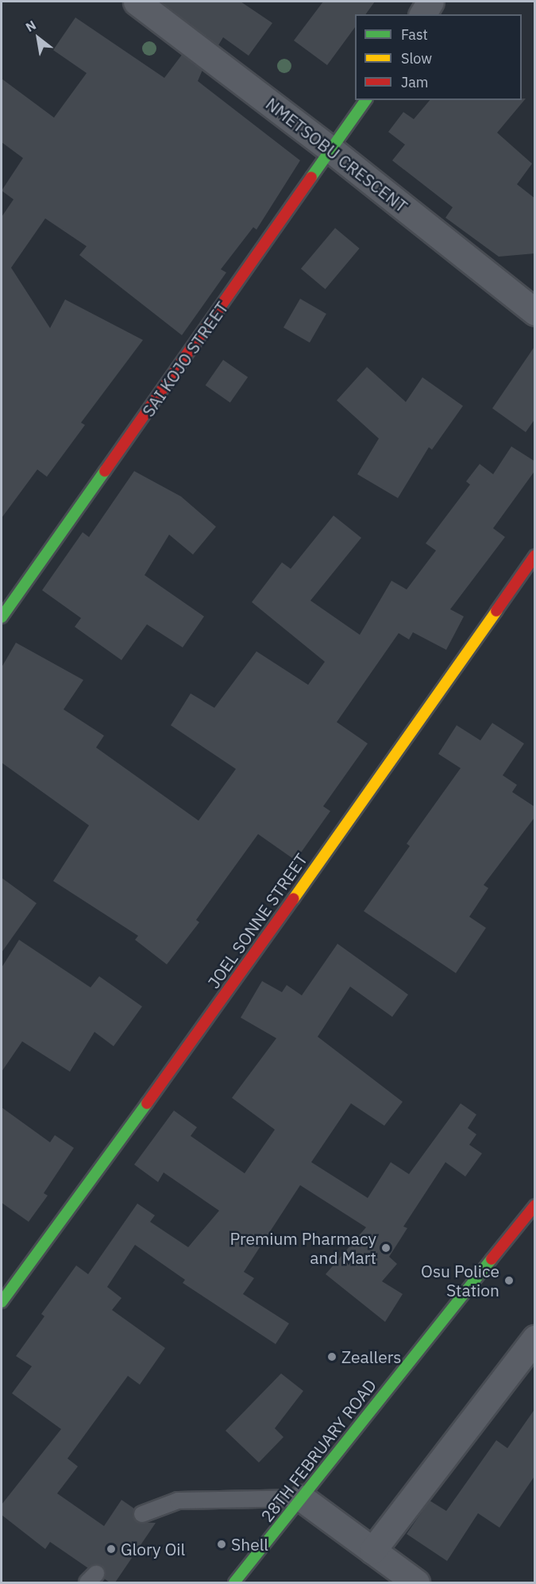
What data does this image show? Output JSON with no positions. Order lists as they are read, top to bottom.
{
  "streets": {
    "street": [
      "NMETSOBU CRESCENT",
      "SAI KOJO STREET",
      "JOEL SONNE STREET",
      "28TH FEBRUARY ROAD"
    ]
  },
  "crossings": [
    ["NMETSOBU CRESCENT", "SAI KOJO STREET"]
  ],
  "places": [
    "Premium Pharmacy and Mart",
    "Osu Police Station",
    "Zeallers",
    "Shell",
    "Glory Oil"
  ],
  "legend": ["Fast", "Slow", "Jam"],
  "north": "top left"
}
